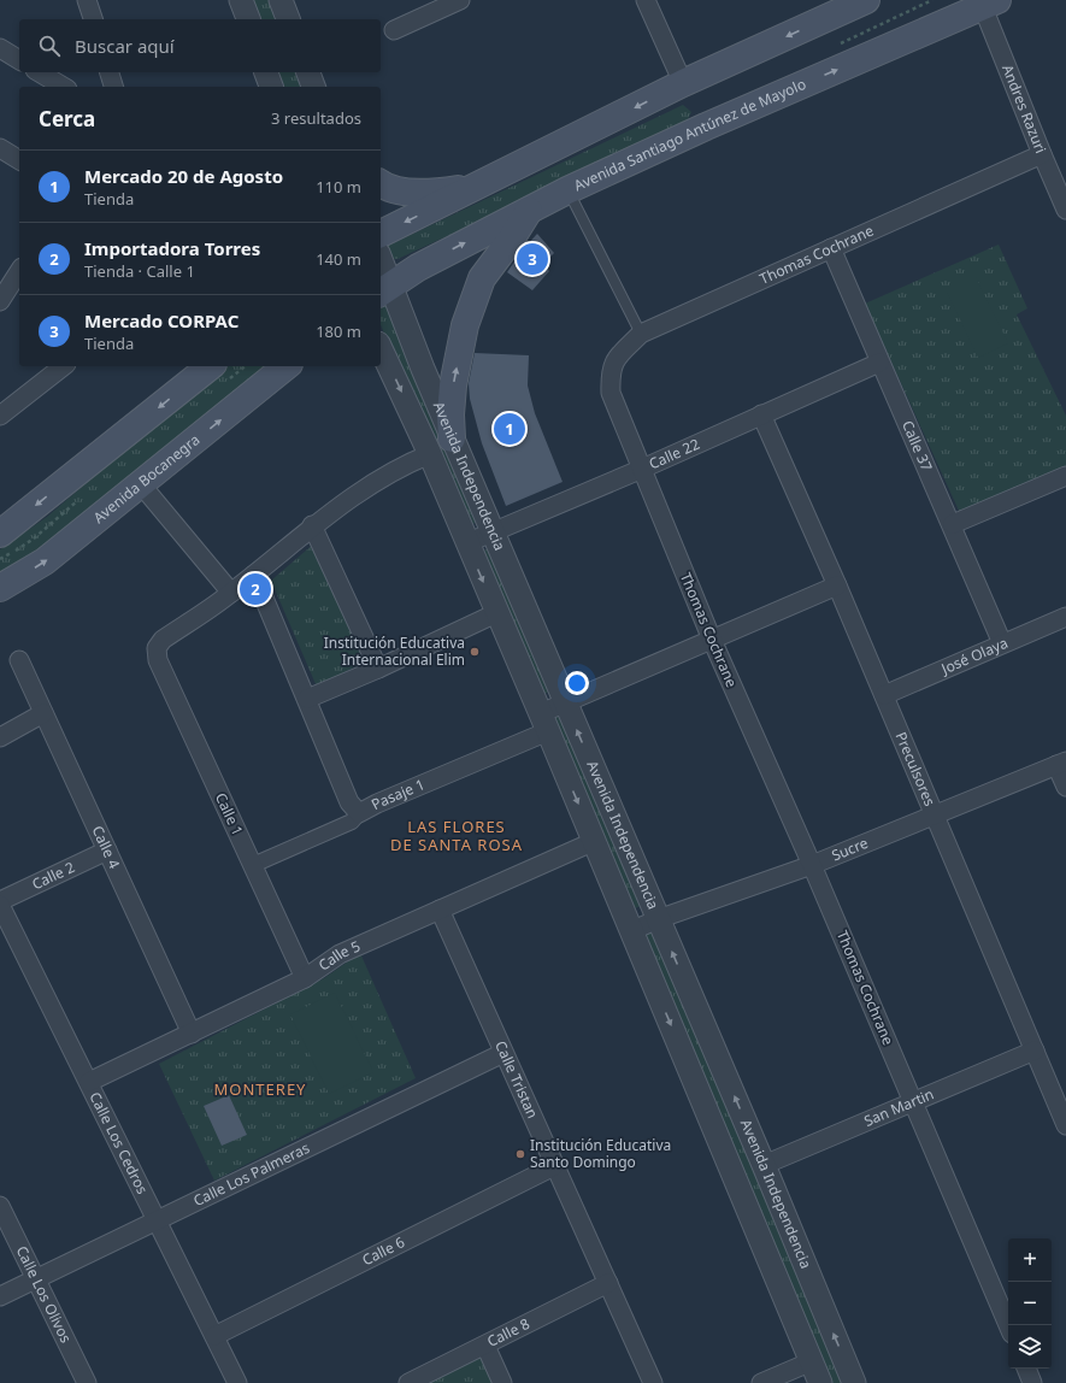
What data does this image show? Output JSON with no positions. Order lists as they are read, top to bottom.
{
  "streets": {
    "main road": ["Avenida Santiago Antúnez de Mayolo", "Avenida Bocanegra"],
    "street": [
      "Andres Razuri",
      "Thomas Cochrane",
      "Calle 37",
      "Calle 22",
      "Avenida Independencia",
      "José Olaya",
      "Preculsores",
      "Pasaje 1",
      "Calle 1",
      "Calle 4",
      "Sucre",
      "Calle 2",
      "Calle 5",
      "Calle Tristan",
      "San Martin",
      "Calle Los Cedros",
      "Calle Los Palmeras",
      "Calle 6",
      "Calle Los Olivos",
      "Calle 8"
    ]
  },
  "crossings": [
    ["Andres Razuri", "Avenida Santiago Antúnez de Mayolo"],
    ["Andres Razuri", "Thomas Cochrane"],
    ["Avenida Santiago Antúnez de Mayolo", "Avenida Independencia"],
    ["Thomas Cochrane", "Calle 37"],
    ["Thomas Cochrane", "Calle 22"],
    ["Thomas Cochrane", "Pasaje 1"],
    ["Thomas Cochrane", "Sucre"],
    ["Thomas Cochrane", "San Martin"],
    ["Calle 37", "Calle 22"],
    ["Calle 37", "José Olaya"],
    ["Calle 22", "Avenida Independencia"],
    ["Calle 22", "Preculsores"],
    ["Avenida Independencia", "Pasaje 1"],
    ["Avenida Independencia", "Sucre"],
    ["Avenida Independencia", "Calle 5"],
    ["Avenida Independencia", "San Martin"],
    ["José Olaya", "Preculsores"],
    ["Preculsores", "Pasaje 1"],
    ["Preculsores", "Sucre"],
    ["Preculsores", "San Martin"],
    ["Pasaje 1", "Calle 1"],
    ["Calle 1", "Calle 5"],
    ["Calle 4", "Calle 2"],
    ["Calle 4", "Calle 5"],
    ["Calle 2", "Calle Los Cedros"],
    ["Calle 5", "Calle Tristan"],
    ["Calle 5", "Calle Los Cedros"],
    ["Calle Tristan", "Calle Los Palmeras"],
    ["Calle Tristan", "Calle 6"],
    ["Calle Tristan", "Calle 8"],
    ["Calle Los Cedros", "Calle Los Palmeras"],
    ["Calle Los Cedros", "Calle 6"],
    ["Calle Los Palmeras", "Calle Los Olivos"]
  ],
  "districts": ["LAS FLORES DE SANTA ROSA", "MONTEREY"],
  "places": ["Institución Educativa Internacional Elim", "Institución Educativa Santo Domingo"],
  "page": {
    "search": "Buscar aquí",
    "heading": ["Cerca", "3 resultados"],
    "list": [
      {
        "mark": "1",
        "name": "Mercado 20 de Agosto",
        "note": "Tienda",
        "value": "110 m"
      },
      {
        "mark": "2",
        "name": "Importadora Torres",
        "note": "Tienda · Calle 1",
        "value": "140 m"
      },
      {
        "mark": "3",
        "name": "Mercado CORPAC",
        "note": "Tienda",
        "value": "180 m"
      }
    ],
    "pins": ["3", "1", "2"],
    "map_buttons": ["+", "−"]
  }
}
